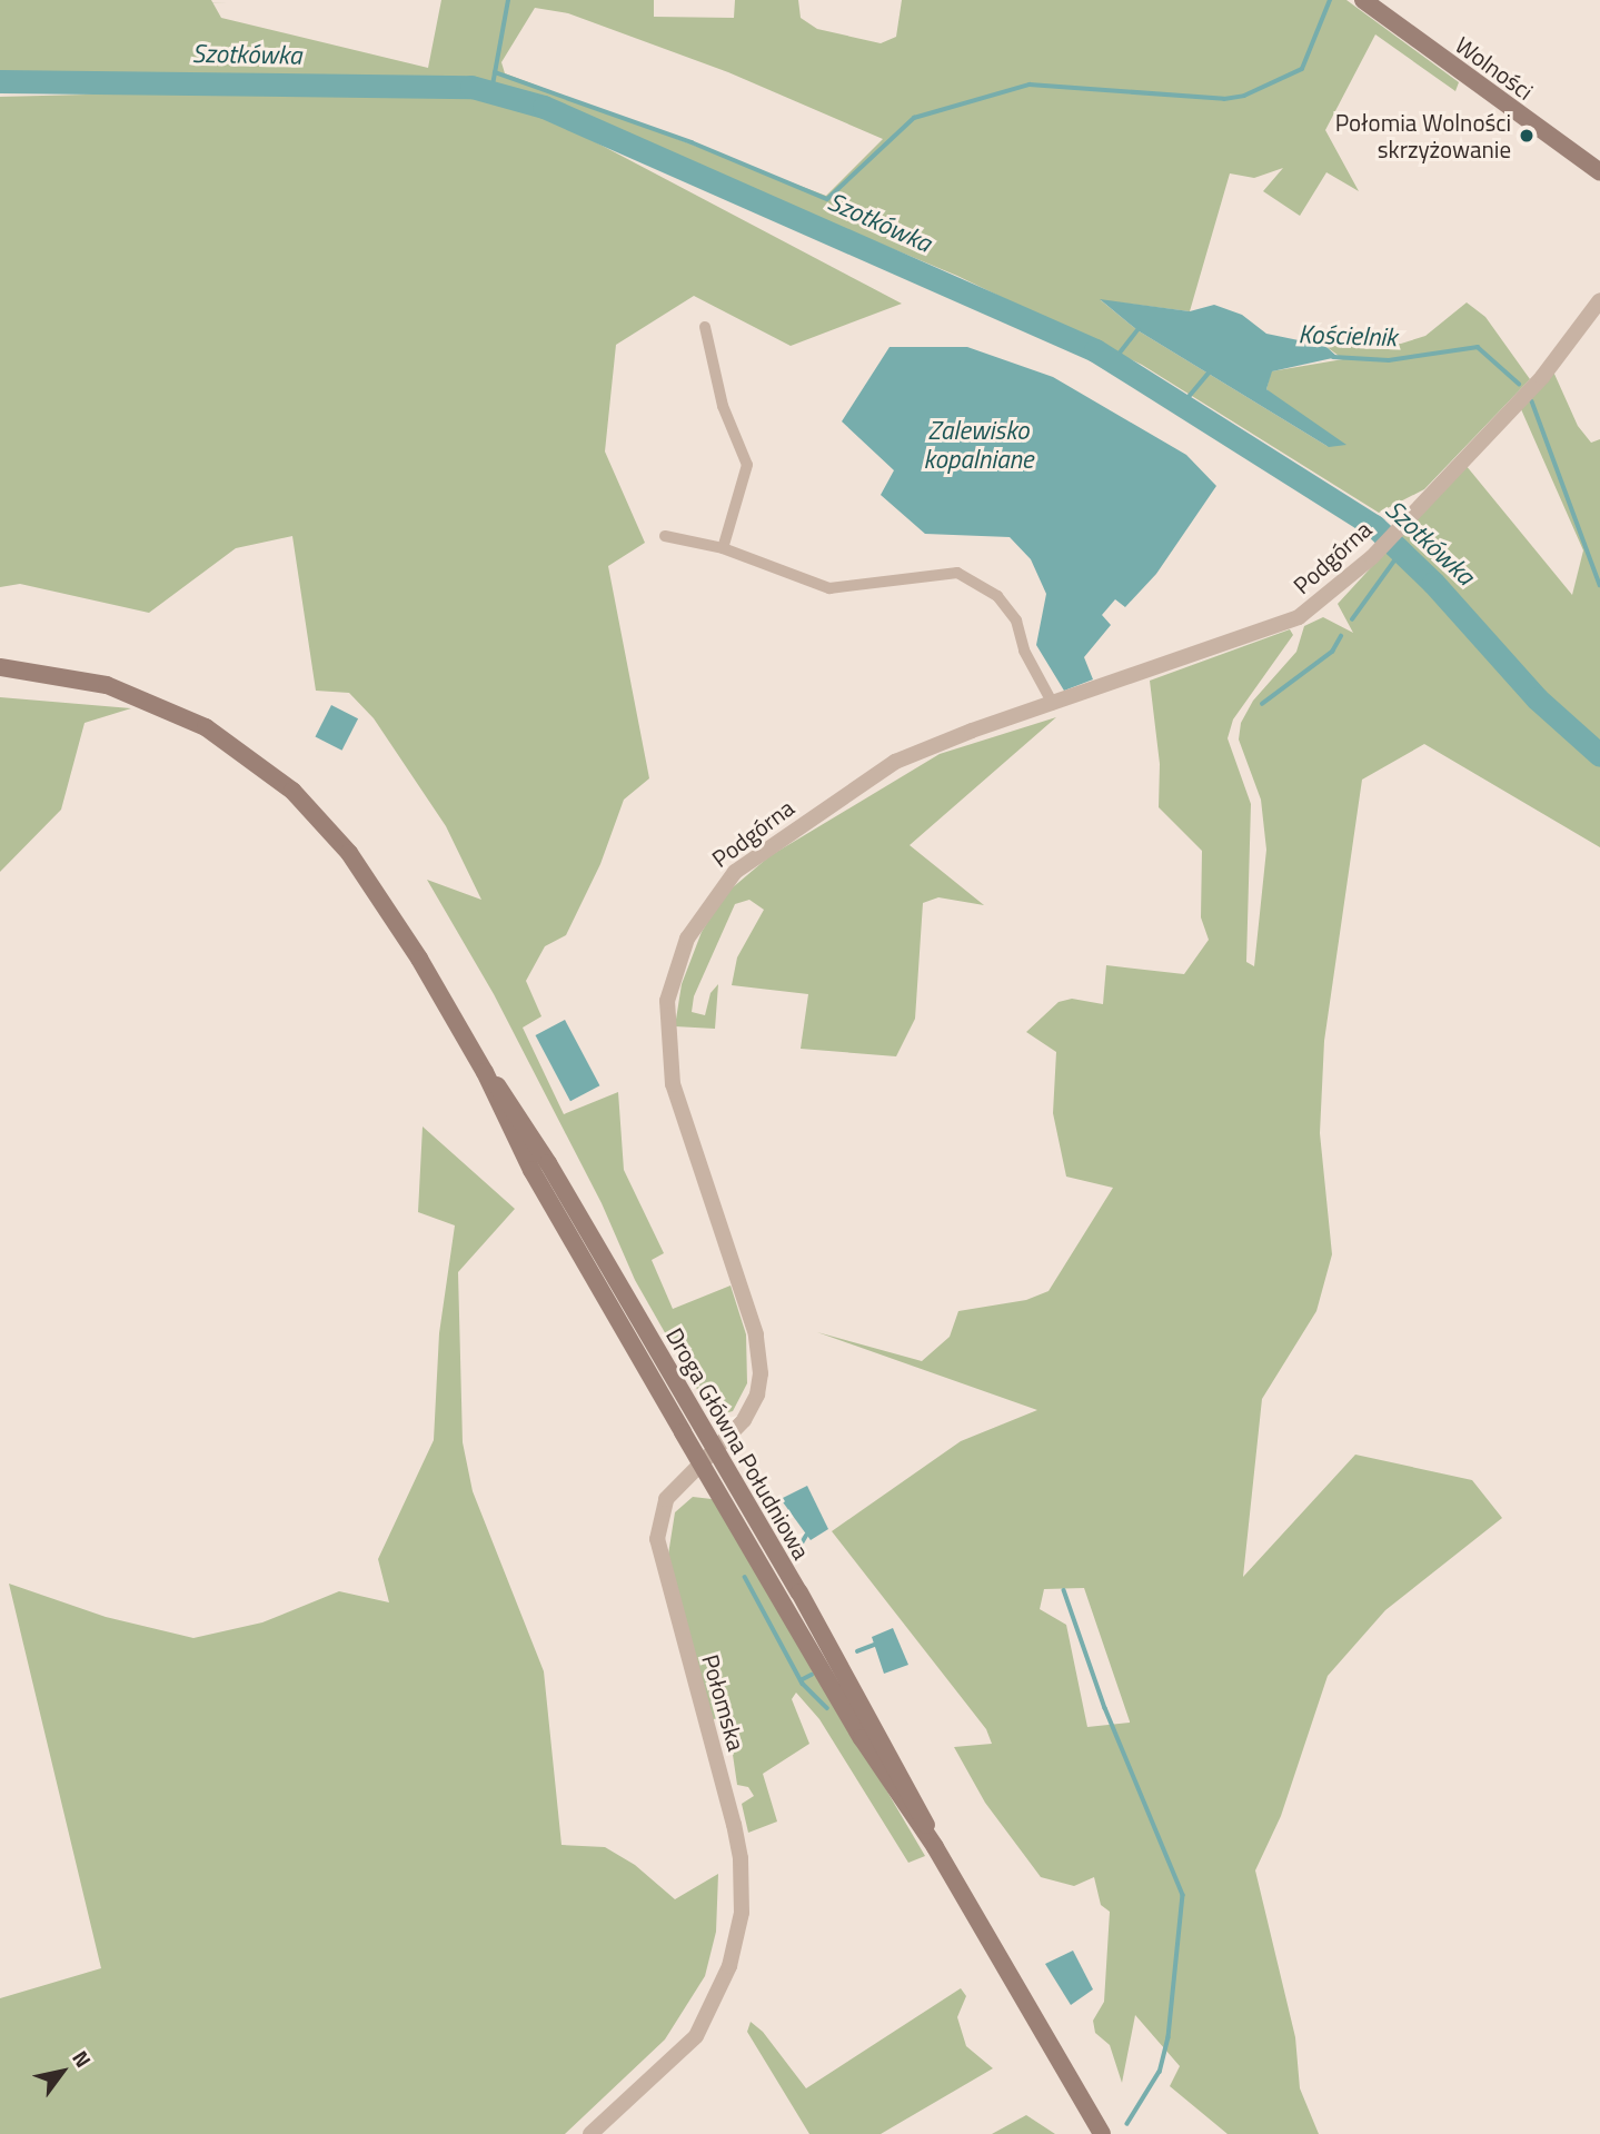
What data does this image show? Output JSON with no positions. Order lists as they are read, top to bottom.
{
  "streets": {
    "main road": ["Wolności", "Droga Główna Południowa"],
    "street": ["Podgórna", "Połomska"]
  },
  "crossings": [
    ["Podgórna", "Połomska"],
    ["Droga Główna Południowa", "Połomska"]
  ],
  "water": ["Szotkówka", "Kościelnik", "Zalewisko kopalniane"],
  "places": ["Połomia Wolności skrzyżowanie"],
  "north": "top right"
}
